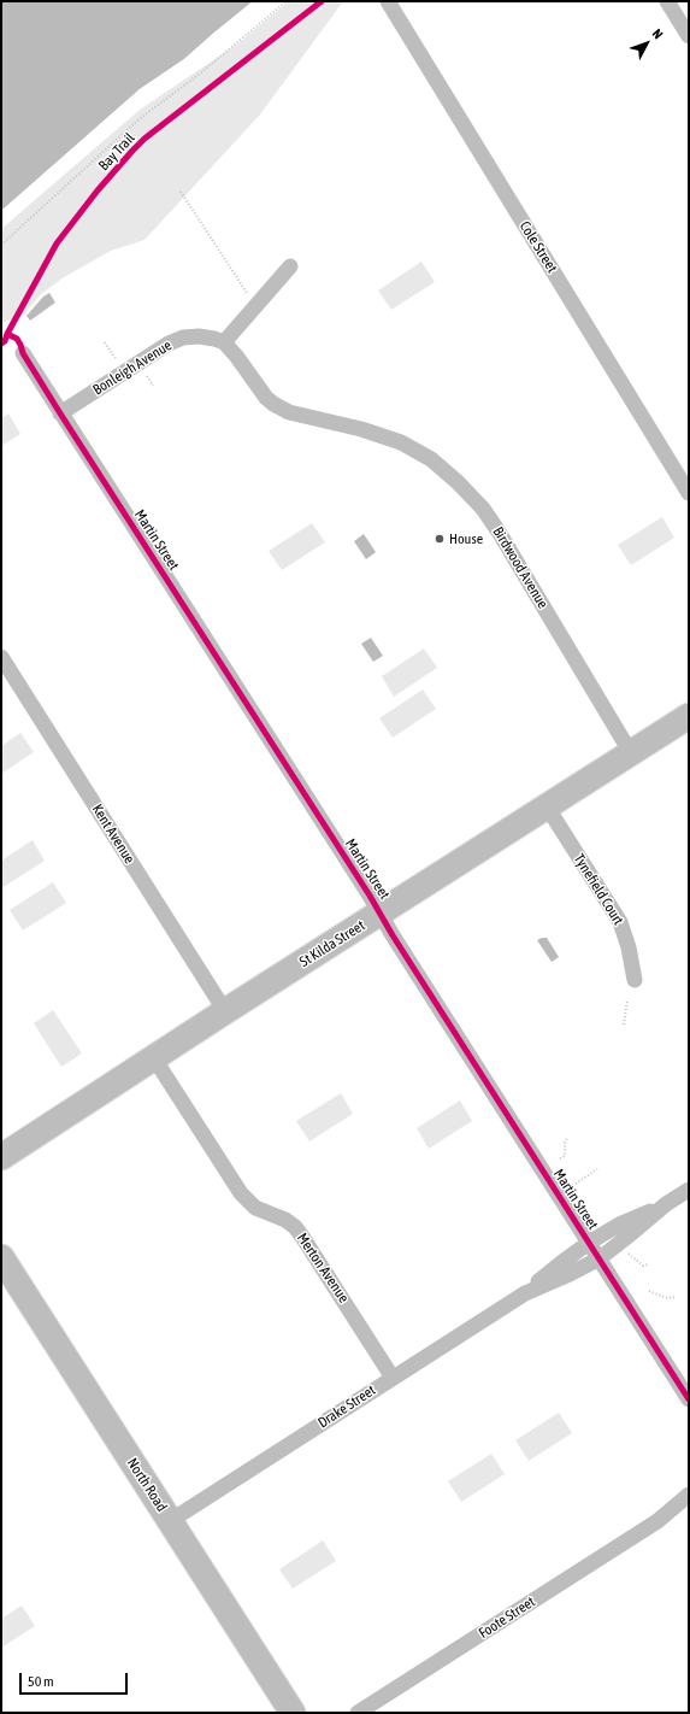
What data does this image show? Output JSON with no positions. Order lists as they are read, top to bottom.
{
  "streets": {
    "main road": ["St Kilda Street", "North Road"],
    "street": [
      "Cole Street",
      "Bonleigh Avenue",
      "Martin Street",
      "Birdwood Avenue",
      "Kent Avenue",
      "Tynefield Court",
      "Merton Avenue",
      "Drake Street",
      "Foote Street"
    ],
    "cycle path": ["Bay Trail"]
  },
  "crossings": [
    ["Bonleigh Avenue", "Martin Street"],
    ["Bonleigh Avenue", "Birdwood Avenue"],
    ["Martin Street", "St Kilda Street"],
    ["Martin Street", "Drake Street"],
    ["Birdwood Avenue", "St Kilda Street"],
    ["Kent Avenue", "St Kilda Street"],
    ["Tynefield Court", "St Kilda Street"],
    ["St Kilda Street", "Merton Avenue"],
    ["Merton Avenue", "Drake Street"],
    ["Drake Street", "North Road"]
  ],
  "places": ["House"],
  "scale_bar": "50 m",
  "north": "top right"
}
